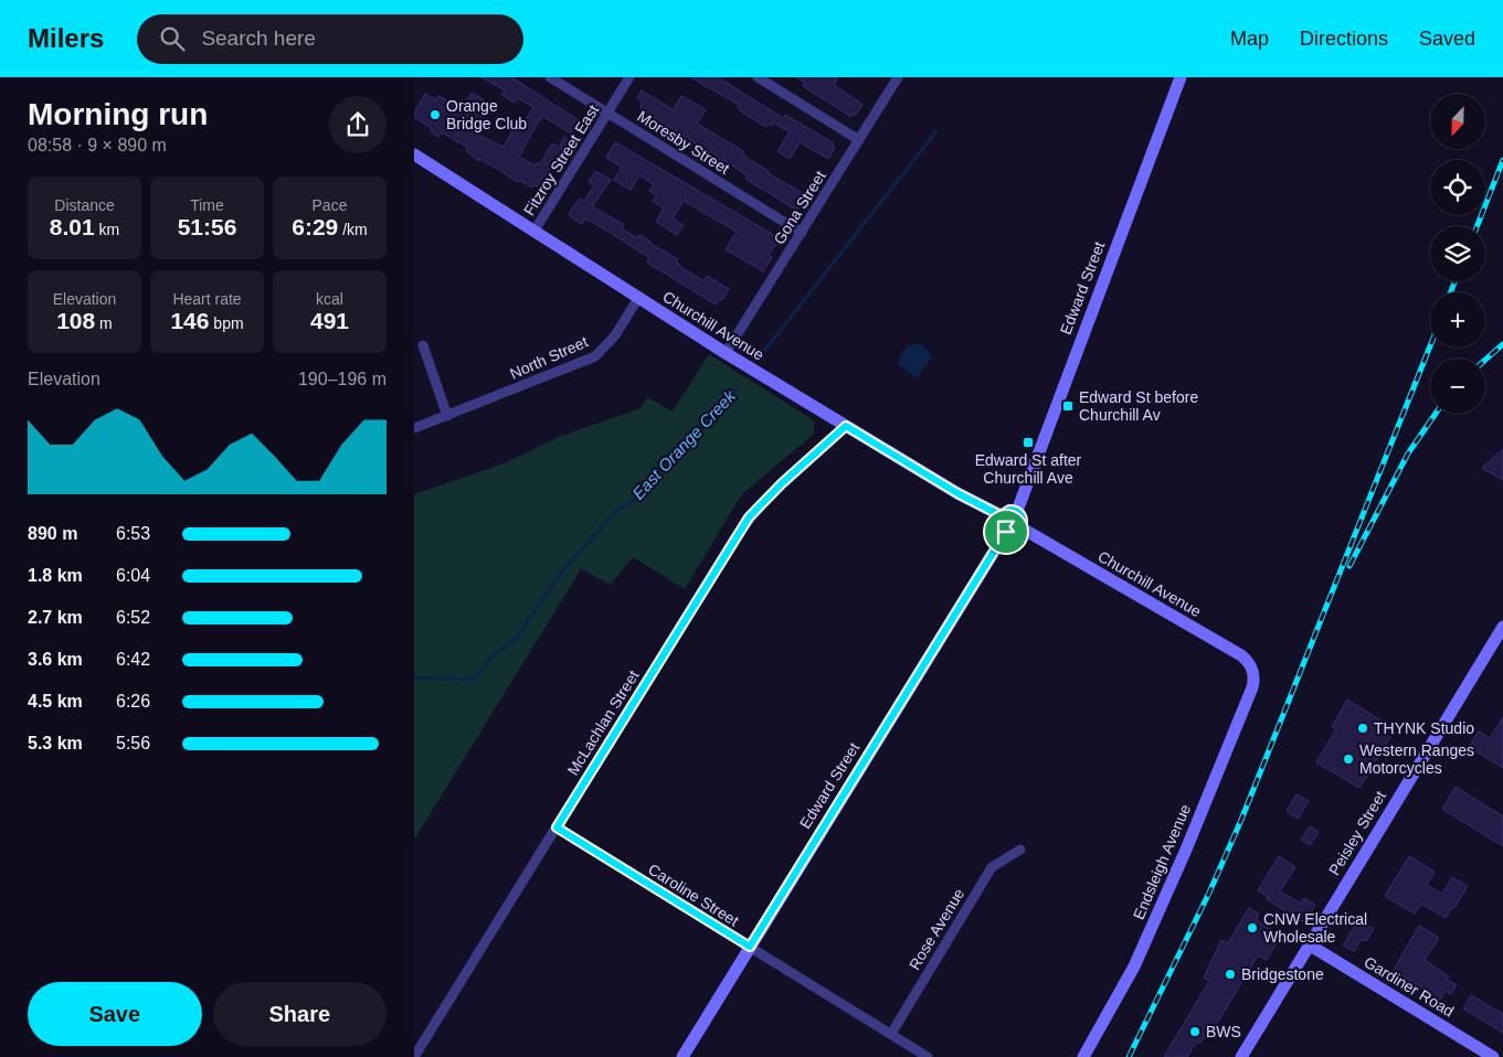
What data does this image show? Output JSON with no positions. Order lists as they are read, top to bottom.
{
  "streets": {
    "street": [
      "Moresby Street",
      "Fitzroy Street East",
      "Gona Street",
      "Edward Street",
      "Churchill Avenue",
      "North Street",
      "McLachlan Street",
      "Peisley Street",
      "Endsleigh Avenue",
      "Caroline Street",
      "Rose Avenue",
      "Gardiner Road"
    ]
  },
  "crossings": [
    ["Moresby Street", "Fitzroy Street East"],
    ["Moresby Street", "Gona Street"],
    ["Fitzroy Street East", "Churchill Avenue"],
    ["Gona Street", "Churchill Avenue"],
    ["Edward Street", "Churchill Avenue"],
    ["Edward Street", "Caroline Street"],
    ["Churchill Avenue", "North Street"],
    ["Churchill Avenue", "McLachlan Street"],
    ["Churchill Avenue", "Endsleigh Avenue"],
    ["McLachlan Street", "Caroline Street"],
    ["Peisley Street", "Gardiner Road"],
    ["Caroline Street", "Rose Avenue"]
  ],
  "water": ["East Orange Creek"],
  "places": {
    "other": [
      "Orange Bridge Club",
      "THYNK Studio",
      "Western Ranges Motorcycles",
      "CNW Electrical Wholesale",
      "Bridgestone",
      "BWS"
    ],
    "transit": ["Edward St before Churchill Av", "Edward St after Churchill Ave"]
  },
  "north": "bottom",
  "page": {
    "header": "Milers",
    "search": "Search here",
    "nav": ["Map", "Directions", "Saved"],
    "heading": ["Morning run", "08:58 · 9 × 890 m"],
    "map_buttons": ["+", "−"],
    "stats": [
      ["Distance", "8.01 km"],
      ["Time", "51:56"],
      ["Pace", "6:29 /km"],
      ["Elevation", "108 m"],
      ["Heart rate", "146 bpm"],
      ["kcal", "491"]
    ],
    "chart": ["Elevation", "190–196 m"],
    "list": [
      {
        "name": "890 m",
        "note": "6:53"
      },
      {
        "name": "1.8 km",
        "note": "6:04"
      },
      {
        "name": "2.7 km",
        "note": "6:52"
      },
      {
        "name": "3.6 km",
        "note": "6:42"
      },
      {
        "name": "4.5 km",
        "note": "6:26"
      },
      {
        "name": "5.3 km",
        "note": "5:56"
      }
    ],
    "buttons": ["Save", "Share"]
  }
}
